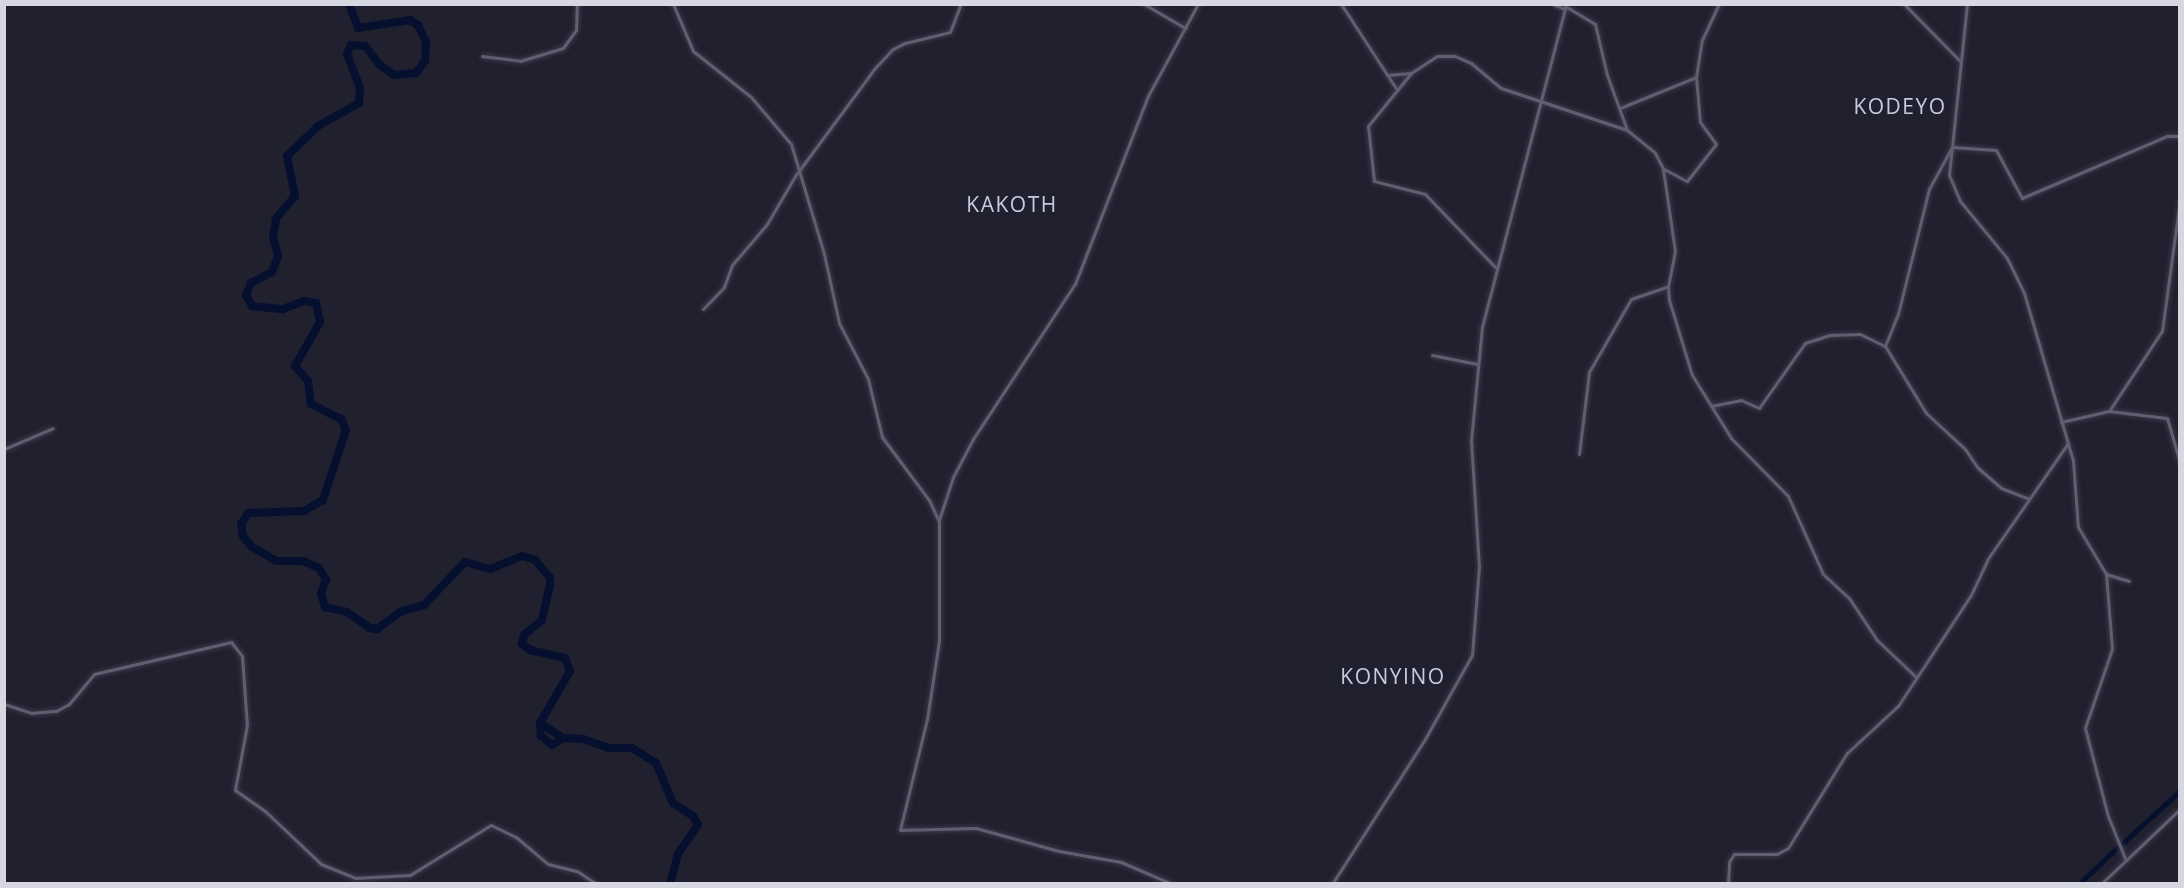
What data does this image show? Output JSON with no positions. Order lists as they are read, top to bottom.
{
  "districts": ["KODEYO", "KAKOTH", "KONYINO"]
}
